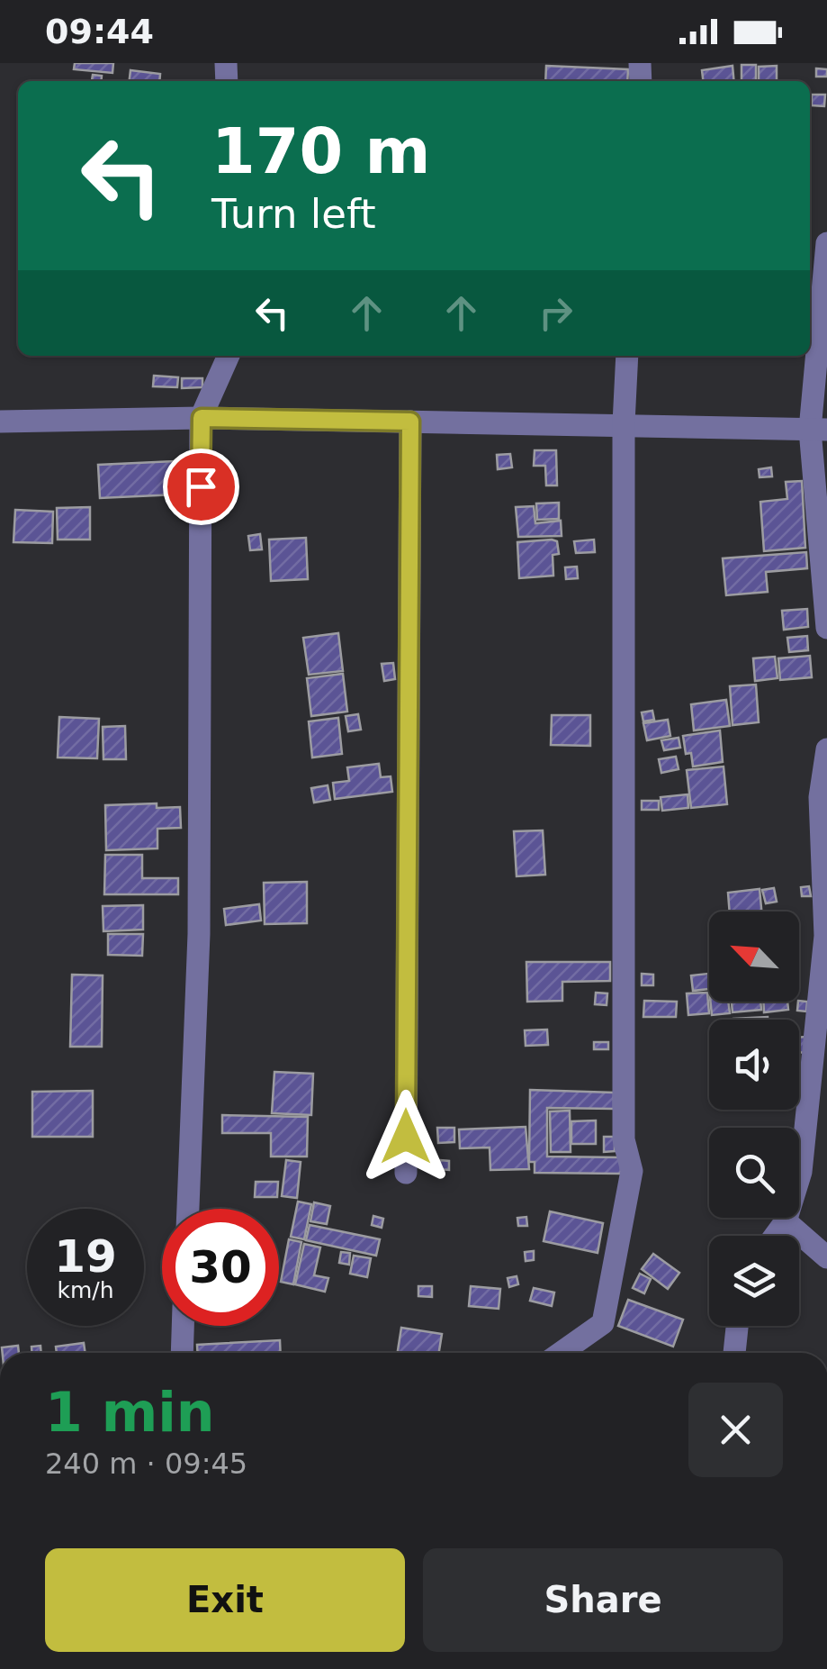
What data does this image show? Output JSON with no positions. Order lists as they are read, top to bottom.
{
  "north": "top left",
  "page": {
    "status": "09:44",
    "turn": ["170 m", "Turn left"],
    "speed": "19 km/h",
    "limit": "30",
    "heading": ["1 min", "240 m · 09:45"],
    "buttons": ["Exit", "Share"]
  }
}
